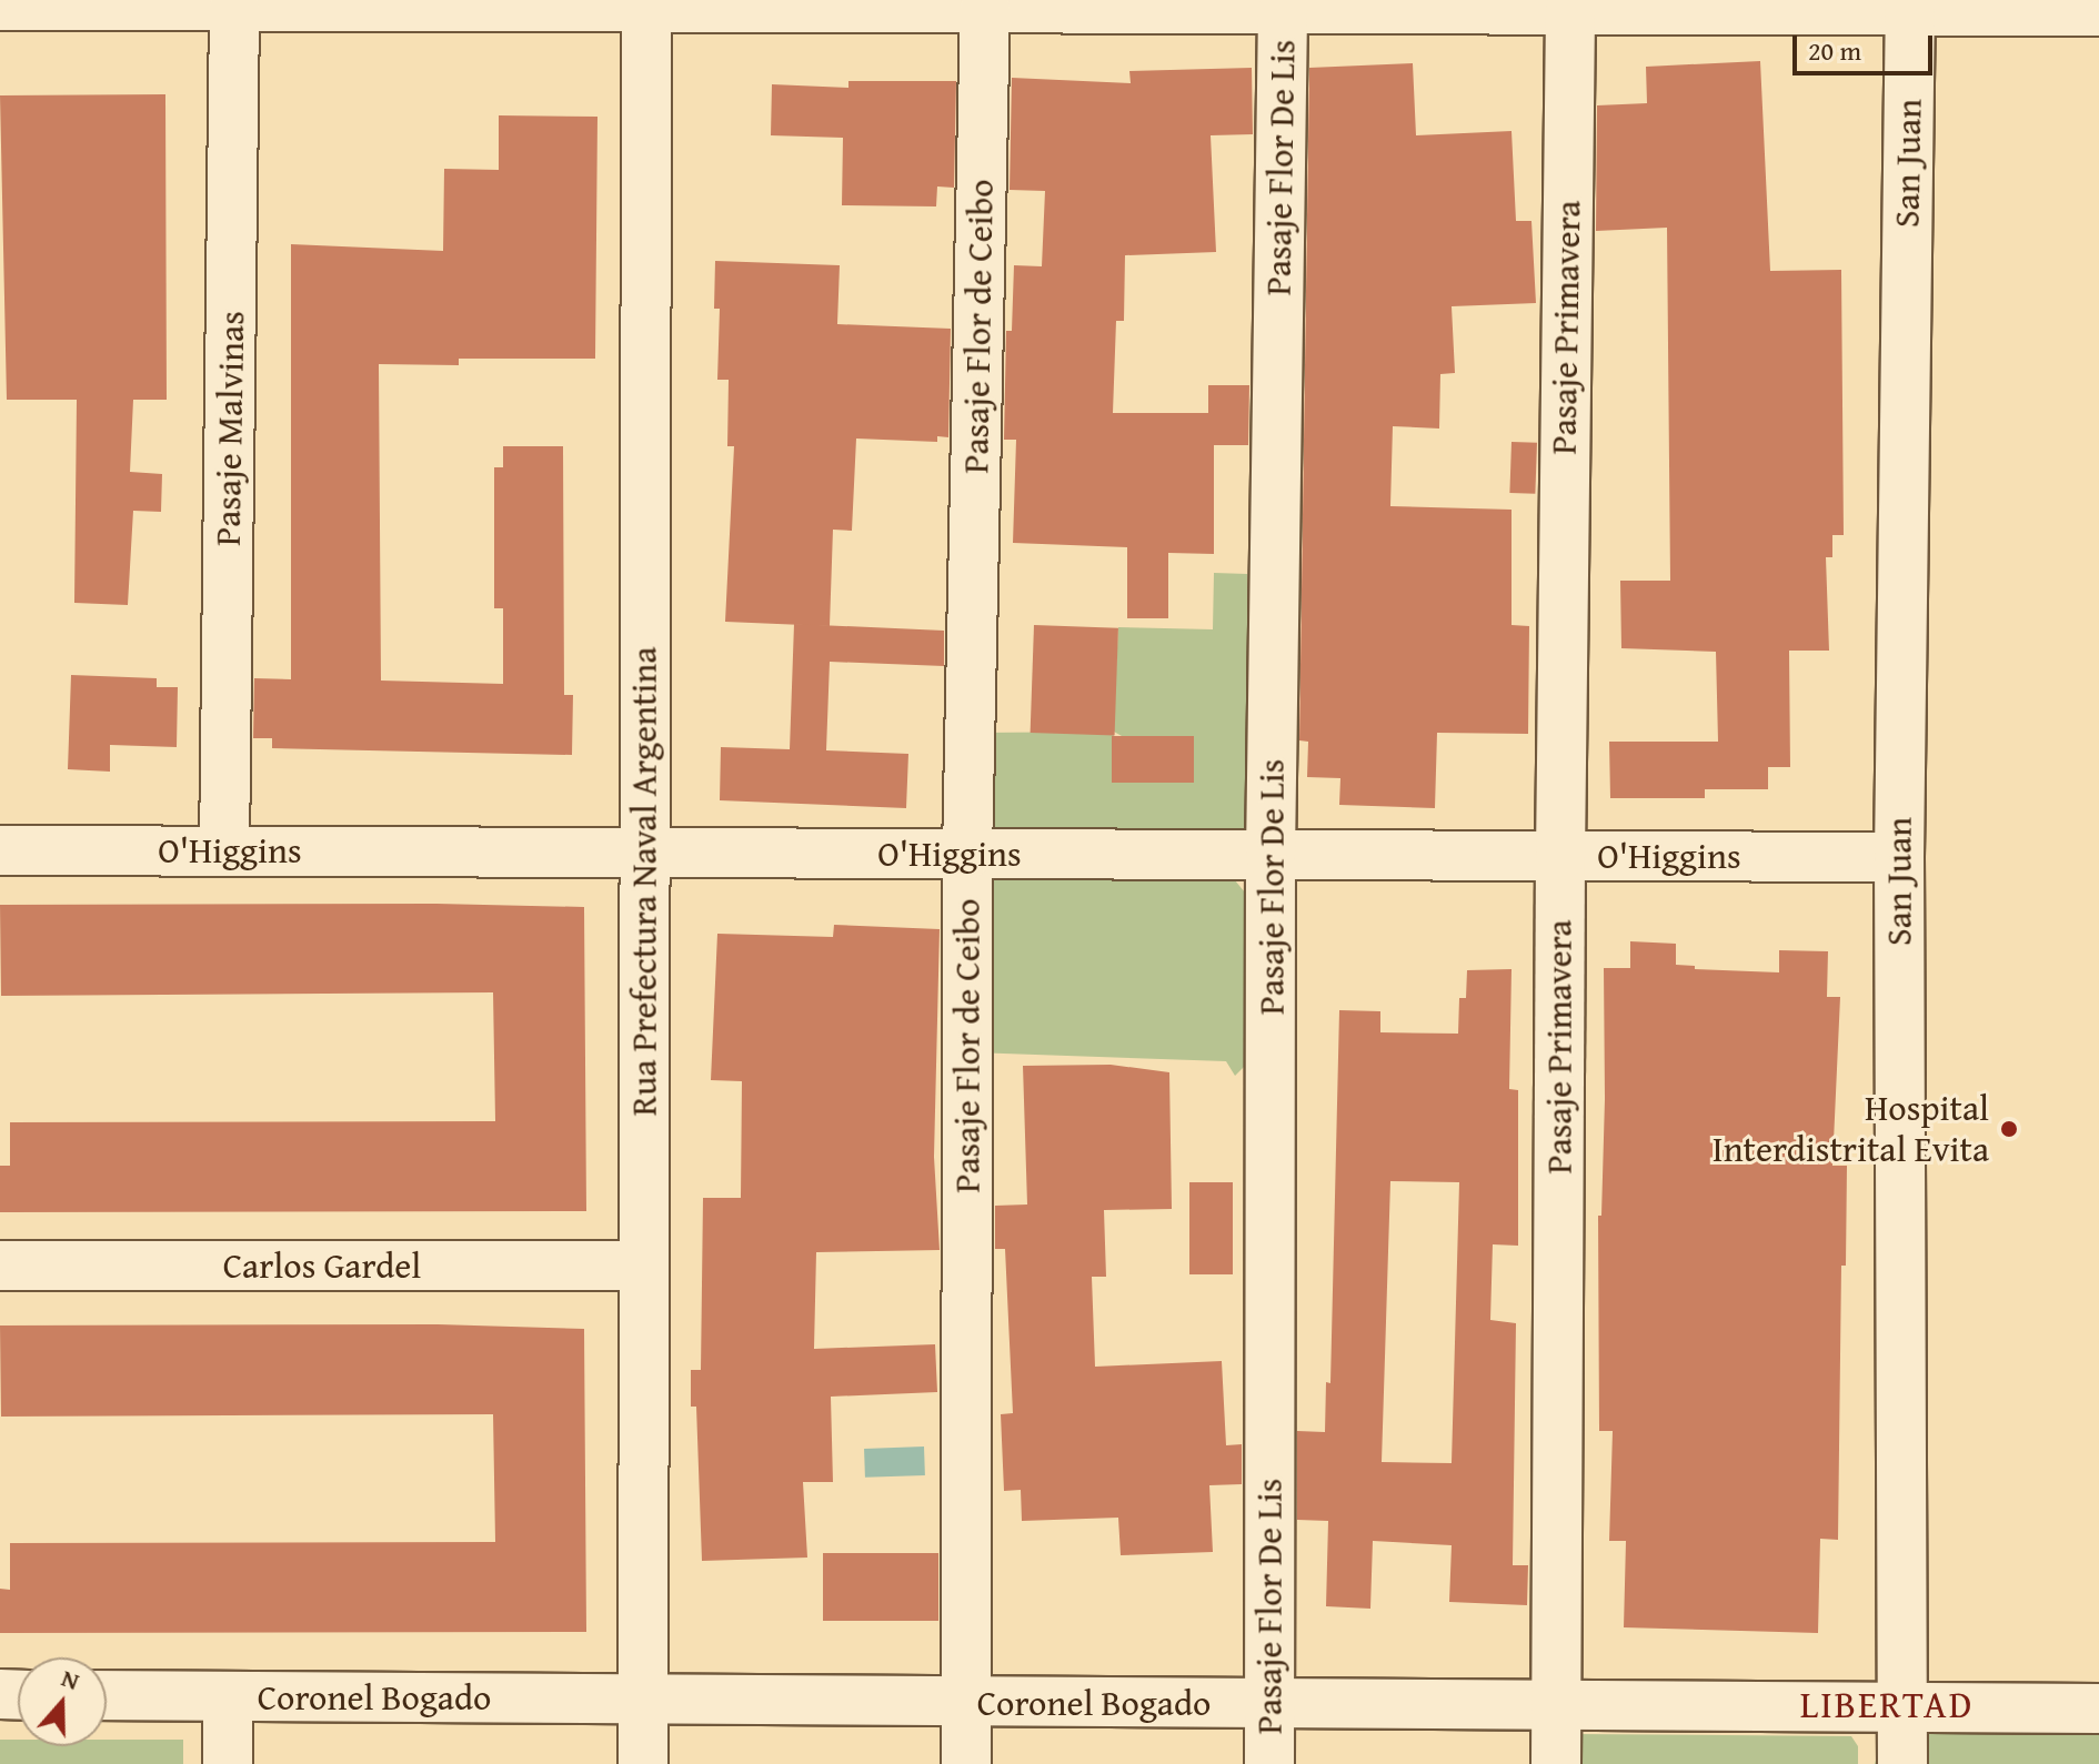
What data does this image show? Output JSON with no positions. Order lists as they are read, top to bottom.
{
  "streets": {
    "street": [
      "San Juan",
      "Pasaje Flor De Lis",
      "Pasaje Flor de Ceibo",
      "Pasaje Primavera",
      "Pasaje Malvinas",
      "O'Higgins",
      "Rua Prefectura Naval Argentina",
      "Carlos Gardel",
      "Coronel Bogado"
    ]
  },
  "crossings": [
    ["San Juan", "O'Higgins"],
    ["San Juan", "Coronel Bogado"],
    ["Pasaje Flor De Lis", "O'Higgins"],
    ["Pasaje Flor De Lis", "Coronel Bogado"],
    ["Pasaje Flor de Ceibo", "O'Higgins"],
    ["Pasaje Flor de Ceibo", "Coronel Bogado"],
    ["Pasaje Primavera", "O'Higgins"],
    ["Pasaje Primavera", "Coronel Bogado"],
    ["Pasaje Malvinas", "O'Higgins"],
    ["O'Higgins", "Rua Prefectura Naval Argentina"],
    ["Rua Prefectura Naval Argentina", "Carlos Gardel"],
    ["Rua Prefectura Naval Argentina", "Coronel Bogado"]
  ],
  "districts": ["LIBERTAD"],
  "places": ["Hospital Interdistrital Evita"],
  "scale_bar": "20 m",
  "north": "top"
}
